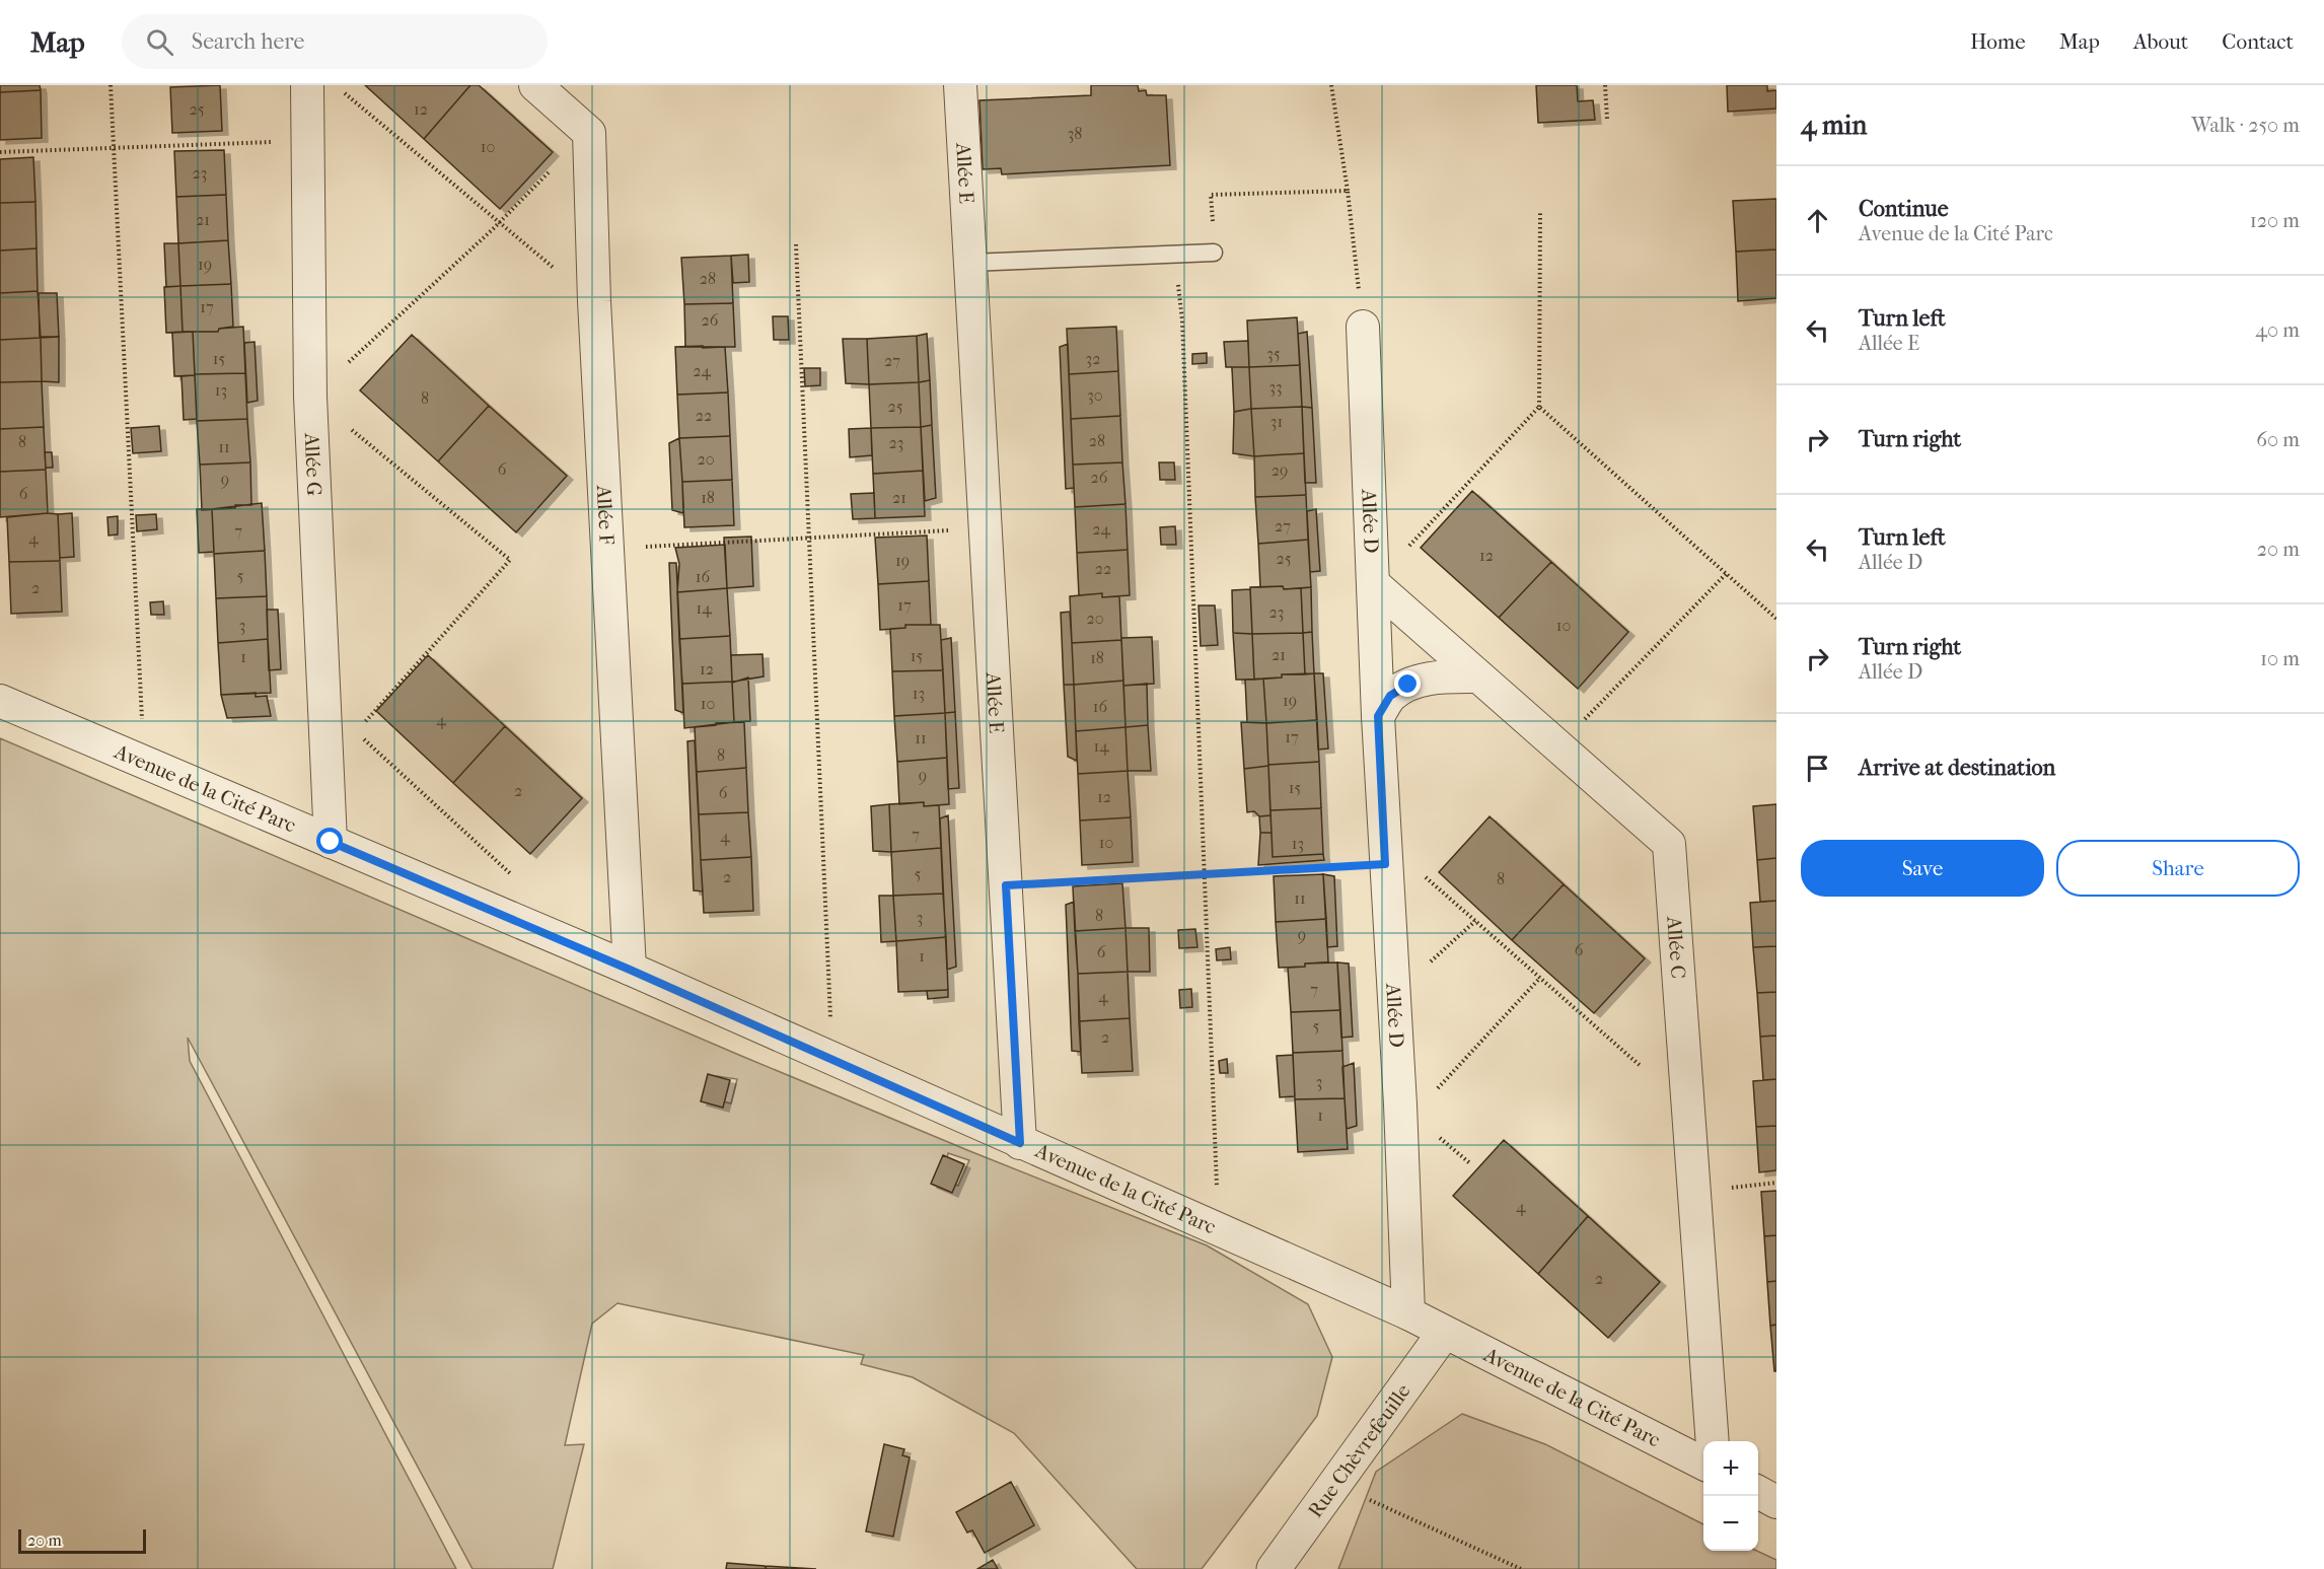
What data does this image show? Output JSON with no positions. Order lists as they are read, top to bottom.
{
  "streets": {
    "street": [
      "Allée E",
      "Allée G",
      "Allée F",
      "Allée D",
      "Avenue de la Cité Parc",
      "Allée C",
      "Rue Chèvrefeuille"
    ]
  },
  "crossings": [
    ["Allée E", "Avenue de la Cité Parc"],
    ["Allée G", "Avenue de la Cité Parc"],
    ["Allée F", "Avenue de la Cité Parc"],
    ["Allée D", "Avenue de la Cité Parc"],
    ["Allée D", "Allée C"],
    ["Avenue de la Cité Parc", "Rue Chèvrefeuille"]
  ],
  "house_numbers": [
    "25",
    "12",
    "38",
    "10",
    "23",
    "21",
    "19",
    "28",
    "17",
    "26",
    "35",
    "15",
    "32",
    "27",
    "24",
    "33",
    "13",
    "30",
    "8",
    "25",
    "22",
    "31",
    "28",
    "8",
    "23",
    "11",
    "20",
    "6",
    "29",
    "26",
    "9",
    "6",
    "18",
    "21",
    "27",
    "24",
    "7",
    "4",
    "12",
    "25",
    "19",
    "22",
    "5",
    "16",
    "2",
    "17",
    "14",
    "23",
    "20",
    "3",
    "10",
    "21",
    "15",
    "1",
    "18",
    "12",
    "13",
    "19",
    "10",
    "16",
    "4",
    "17",
    "11",
    "14",
    "8",
    "9",
    "15",
    "2",
    "6",
    "12",
    "7",
    "4",
    "10",
    "13",
    "5",
    "2",
    "8",
    "11",
    "8",
    "3",
    "9",
    "6",
    "6",
    "1",
    "7",
    "4",
    "5",
    "2",
    "3",
    "1",
    "4",
    "2"
  ],
  "scale_bar": "20 m",
  "page": {
    "header": "Map",
    "search": "Search here",
    "nav": [
      "Home",
      "Map",
      "About",
      "Contact"
    ],
    "heading": ["4 min", "Walk · 250 m"],
    "list": [
      ["Continue", "Avenue de la Cité Parc", "120 m"],
      ["Turn left", "Allée E", "40 m"],
      ["Turn right", "60 m"],
      ["Turn left", "Allée D", "20 m"],
      ["Turn right", "Allée D", "10 m"],
      "Arrive at destination"
    ],
    "buttons": ["Save", "Share"],
    "map_buttons": ["+", "−"],
    "scale": "20 m"
  }
}
